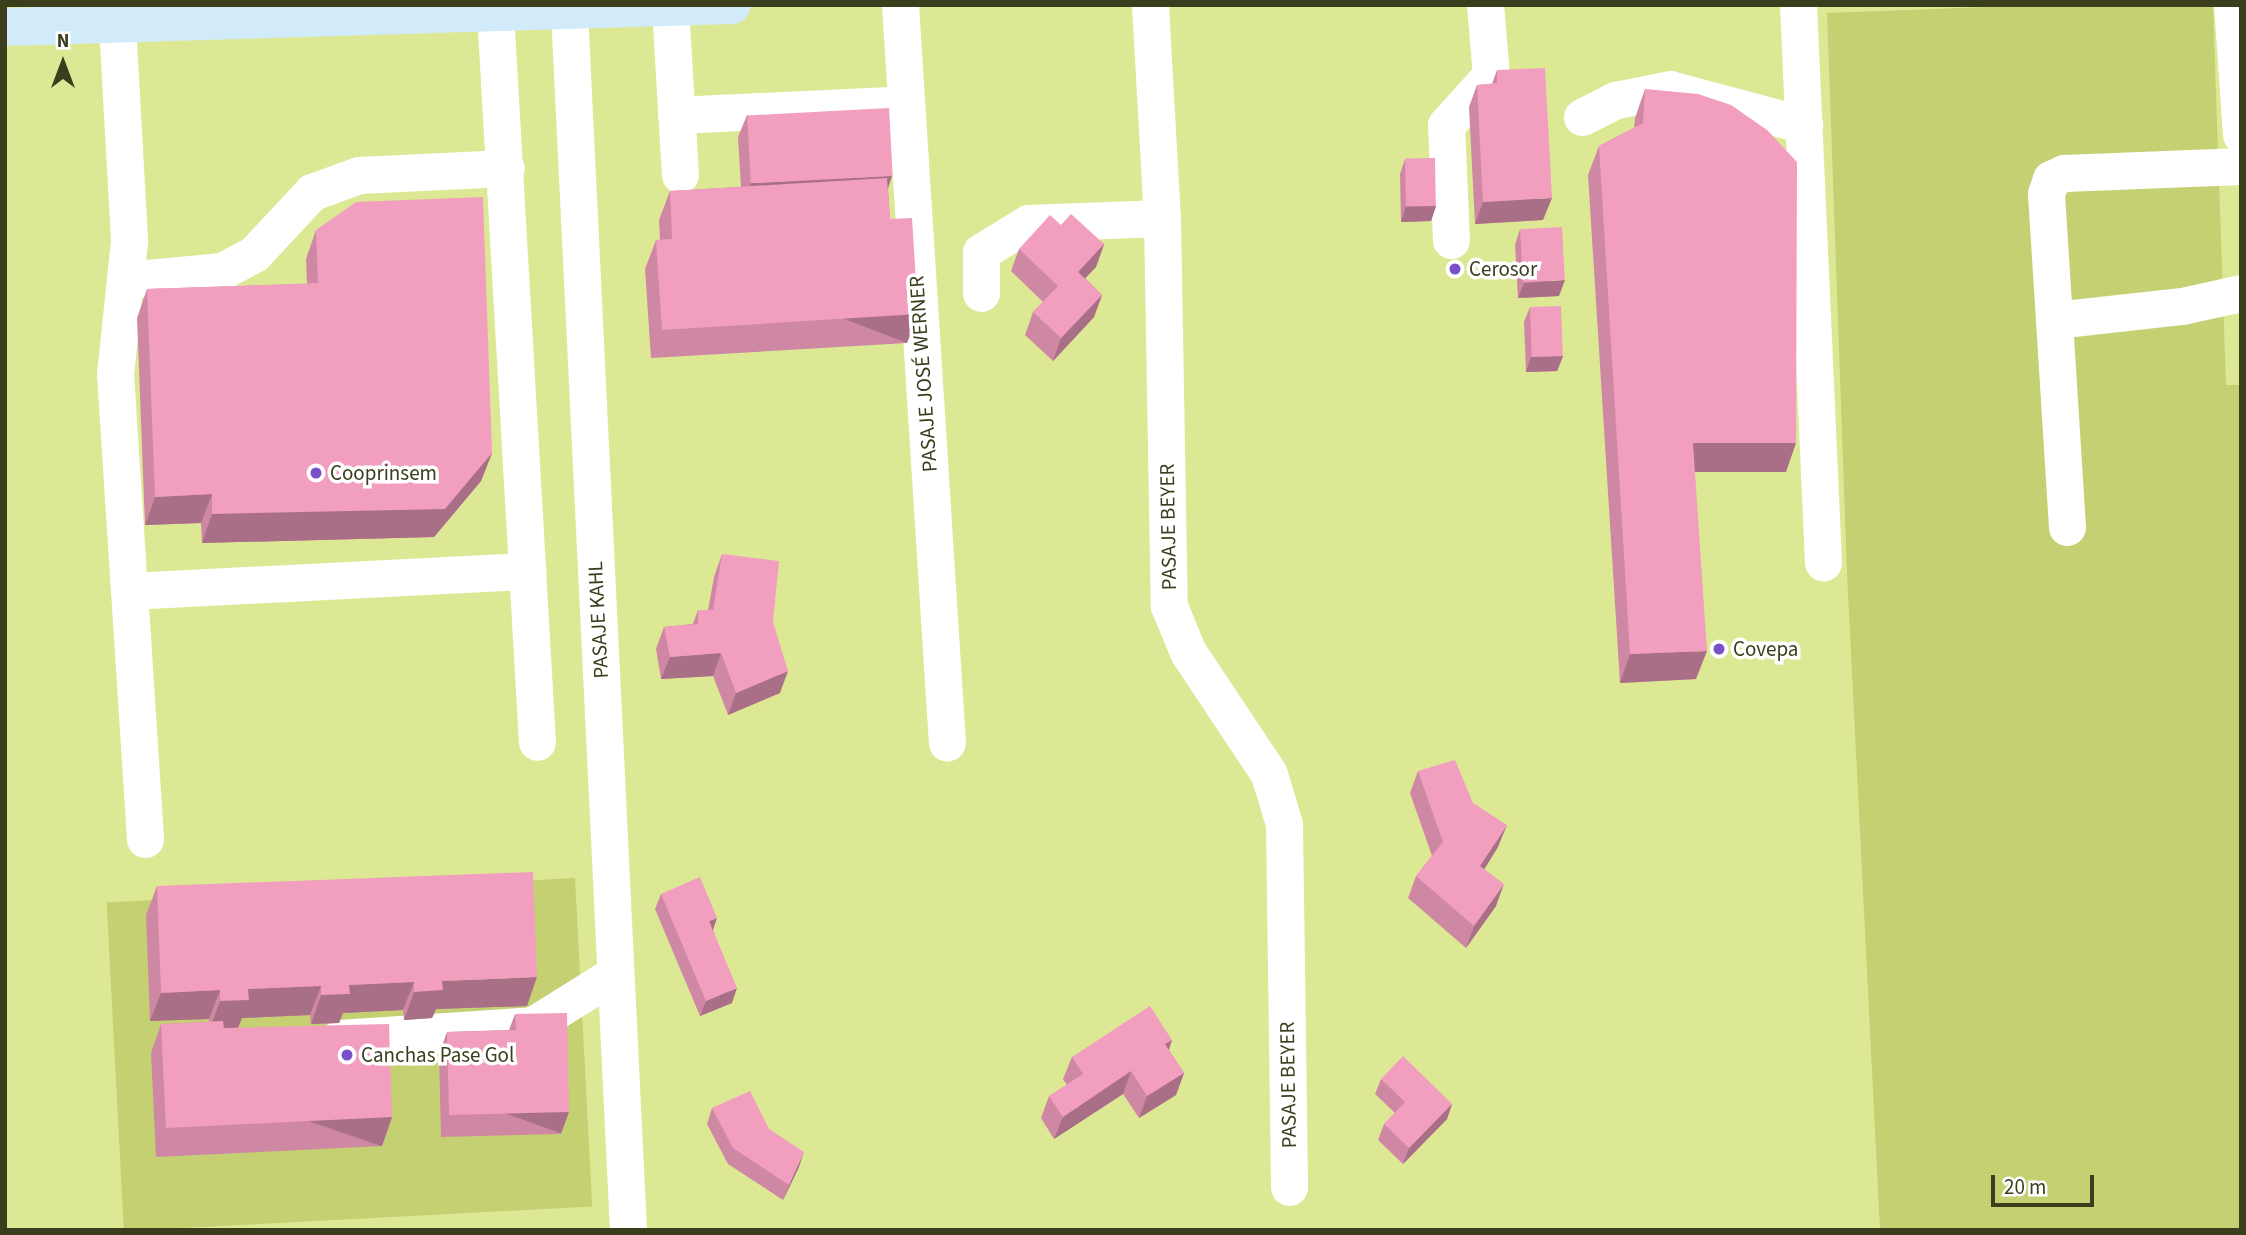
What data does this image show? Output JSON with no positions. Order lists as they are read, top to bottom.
{
  "streets": {
    "street": ["PASAJE JOSÉ WERNER", "PASAJE BEYER", "PASAJE KAHL"]
  },
  "places": [
    "Cerosor",
    "Cooprinsem",
    "Covepa",
    "Canchas Pase Gol"
  ],
  "scale_bar": "20 m",
  "north": "top"
}
